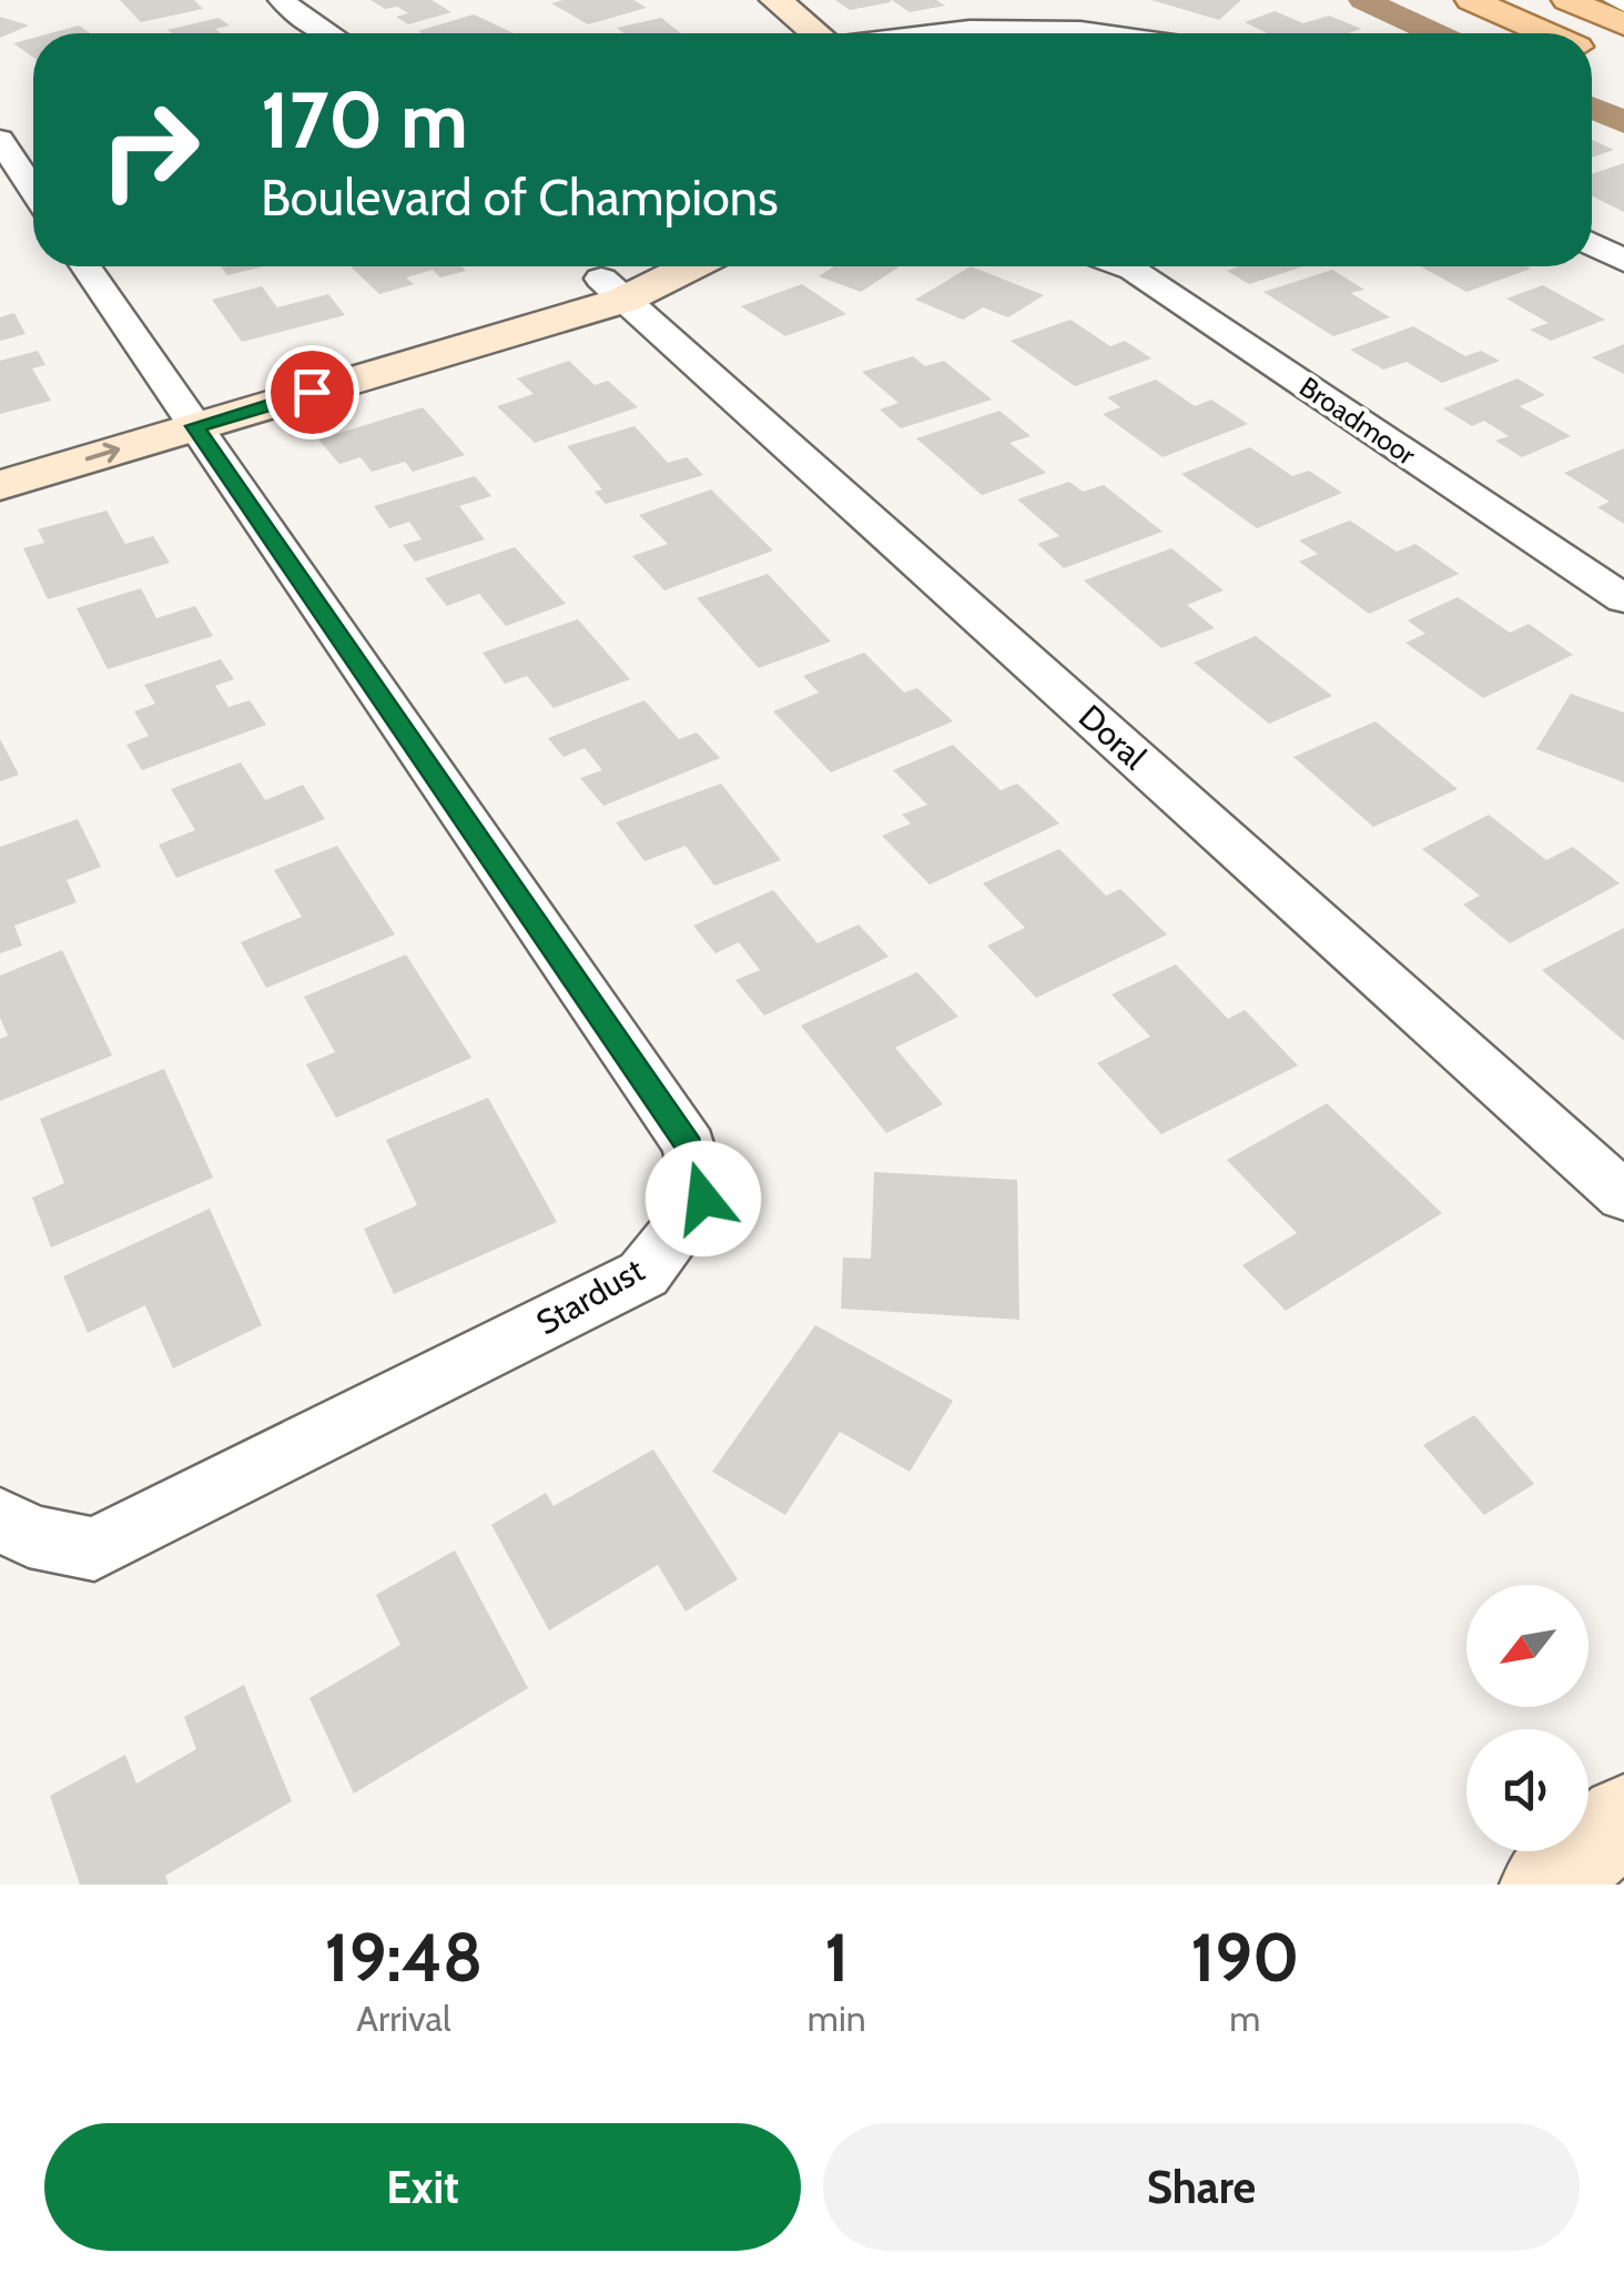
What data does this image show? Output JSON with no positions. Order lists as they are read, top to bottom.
{
  "streets": {
    "street": ["Broadmoor", "Doral", "Stardust"]
  },
  "north": "bottom left",
  "page": {
    "turn": ["170 m", "Boulevard of Champions"],
    "eta": [
      "19:48",
      "Arrival",
      "1",
      "min",
      "190",
      "m"
    ],
    "buttons": ["Exit", "Share"]
  }
}
